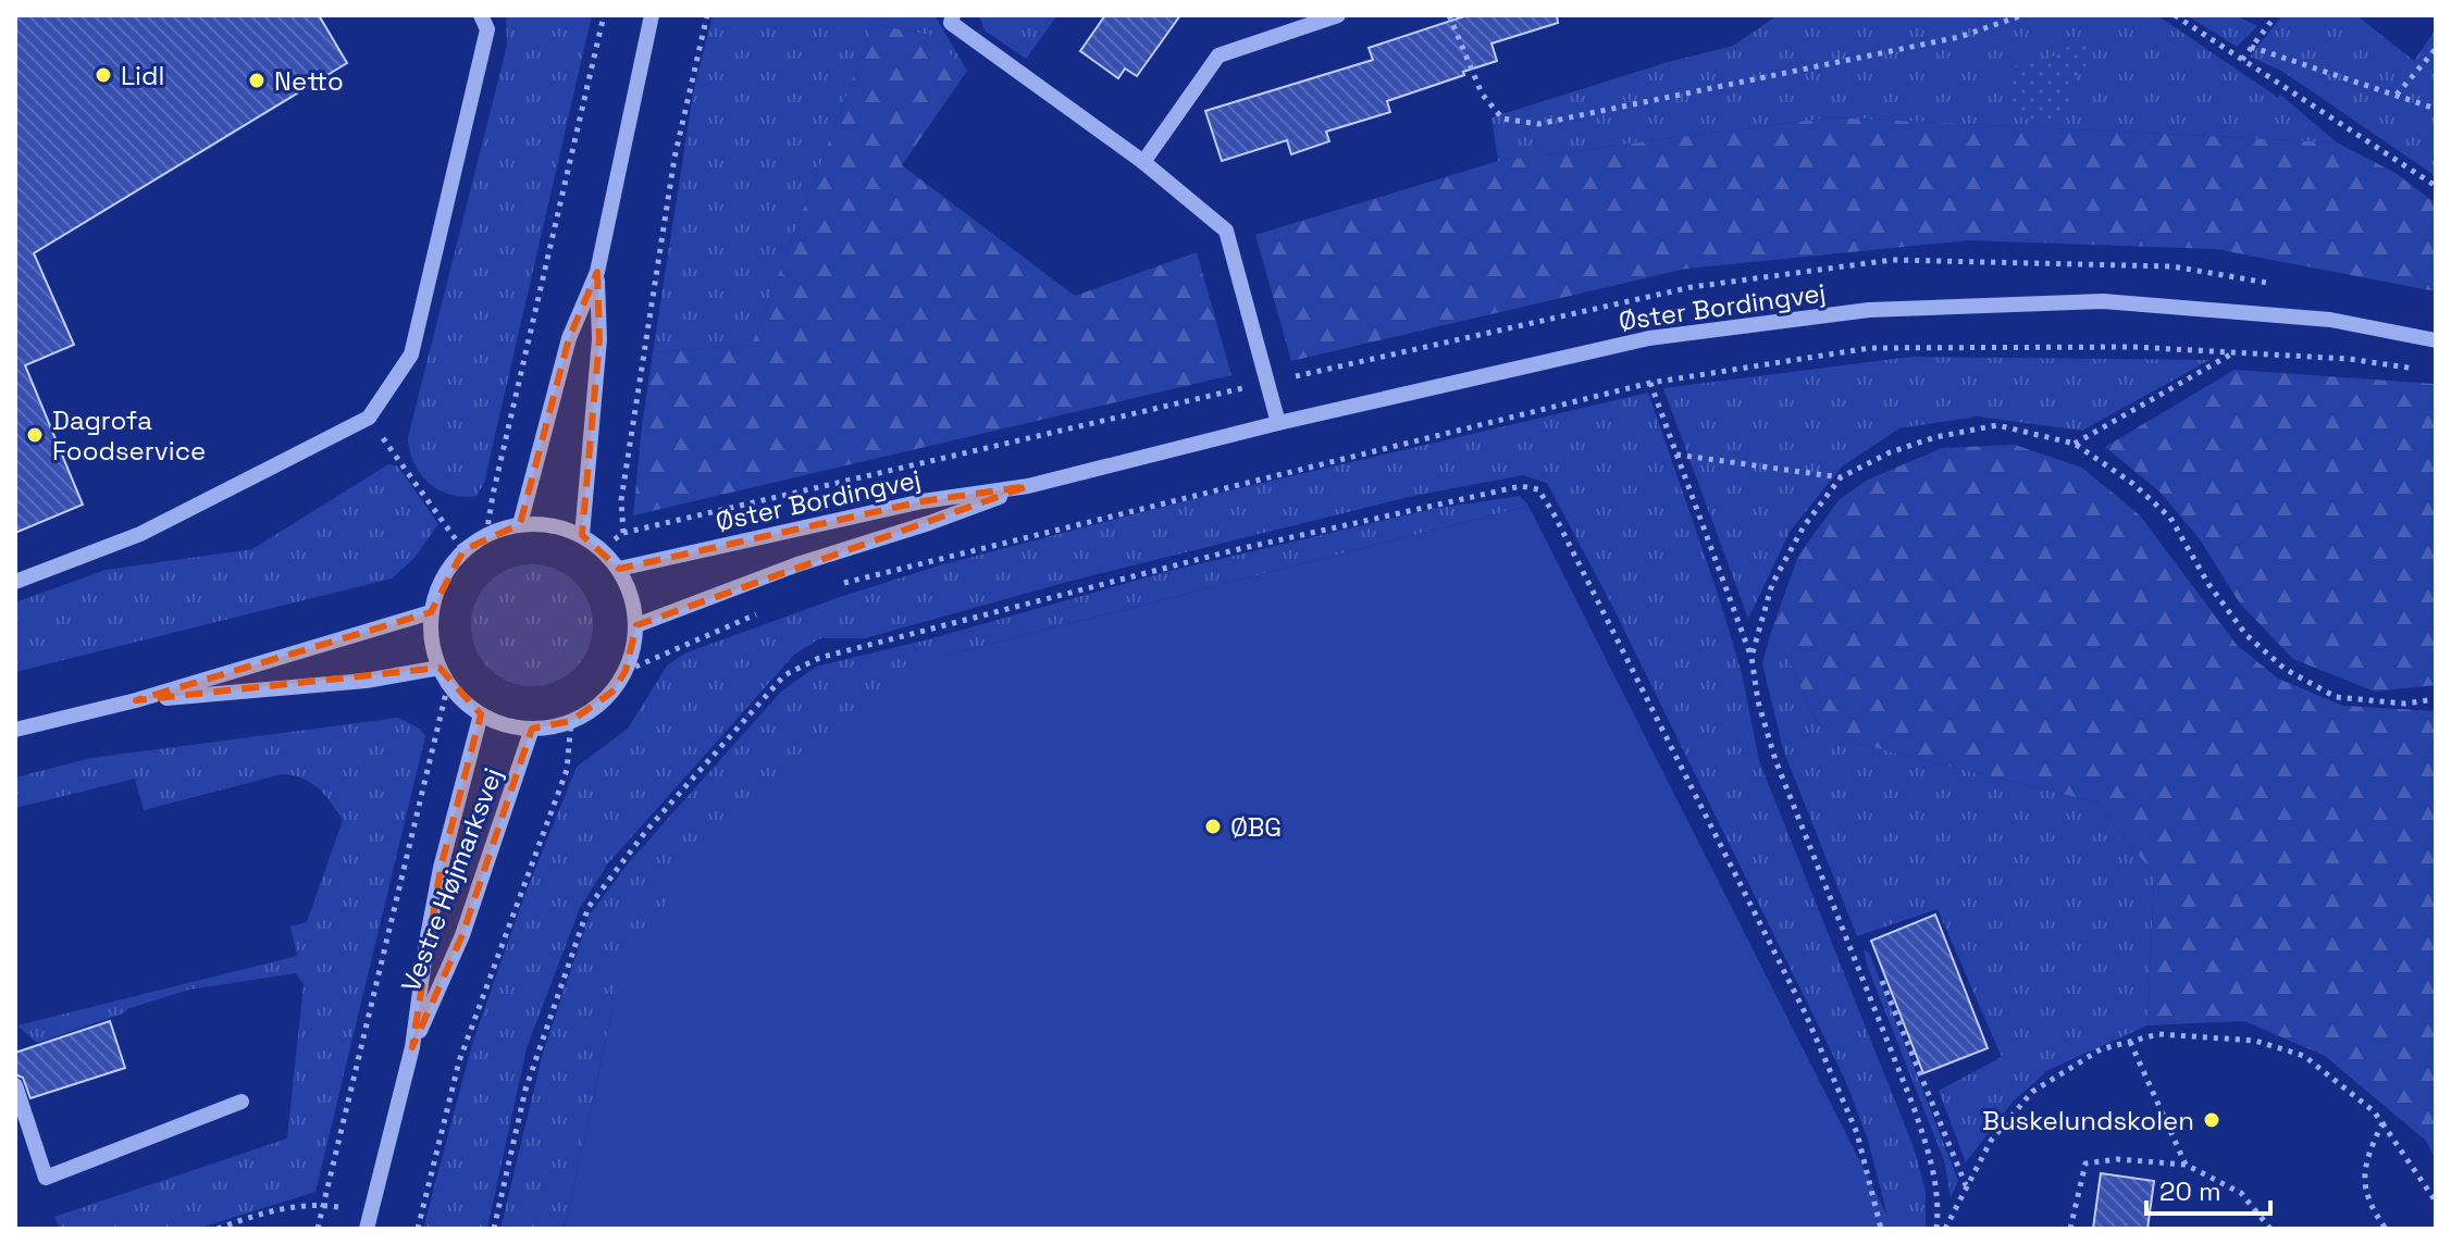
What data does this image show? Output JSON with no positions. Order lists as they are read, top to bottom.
{
  "streets": {
    "street": ["Øster Bordingvej", "Vestre Højmarksvej"]
  },
  "crossings": [
    ["Øster Bordingvej", "Vestre Højmarksvej"]
  ],
  "places": [
    "Lidl",
    "Netto",
    "Dagrofa Foodservice",
    "ØBG",
    "Buskelundskolen"
  ],
  "scale_bar": "20 m"
}
